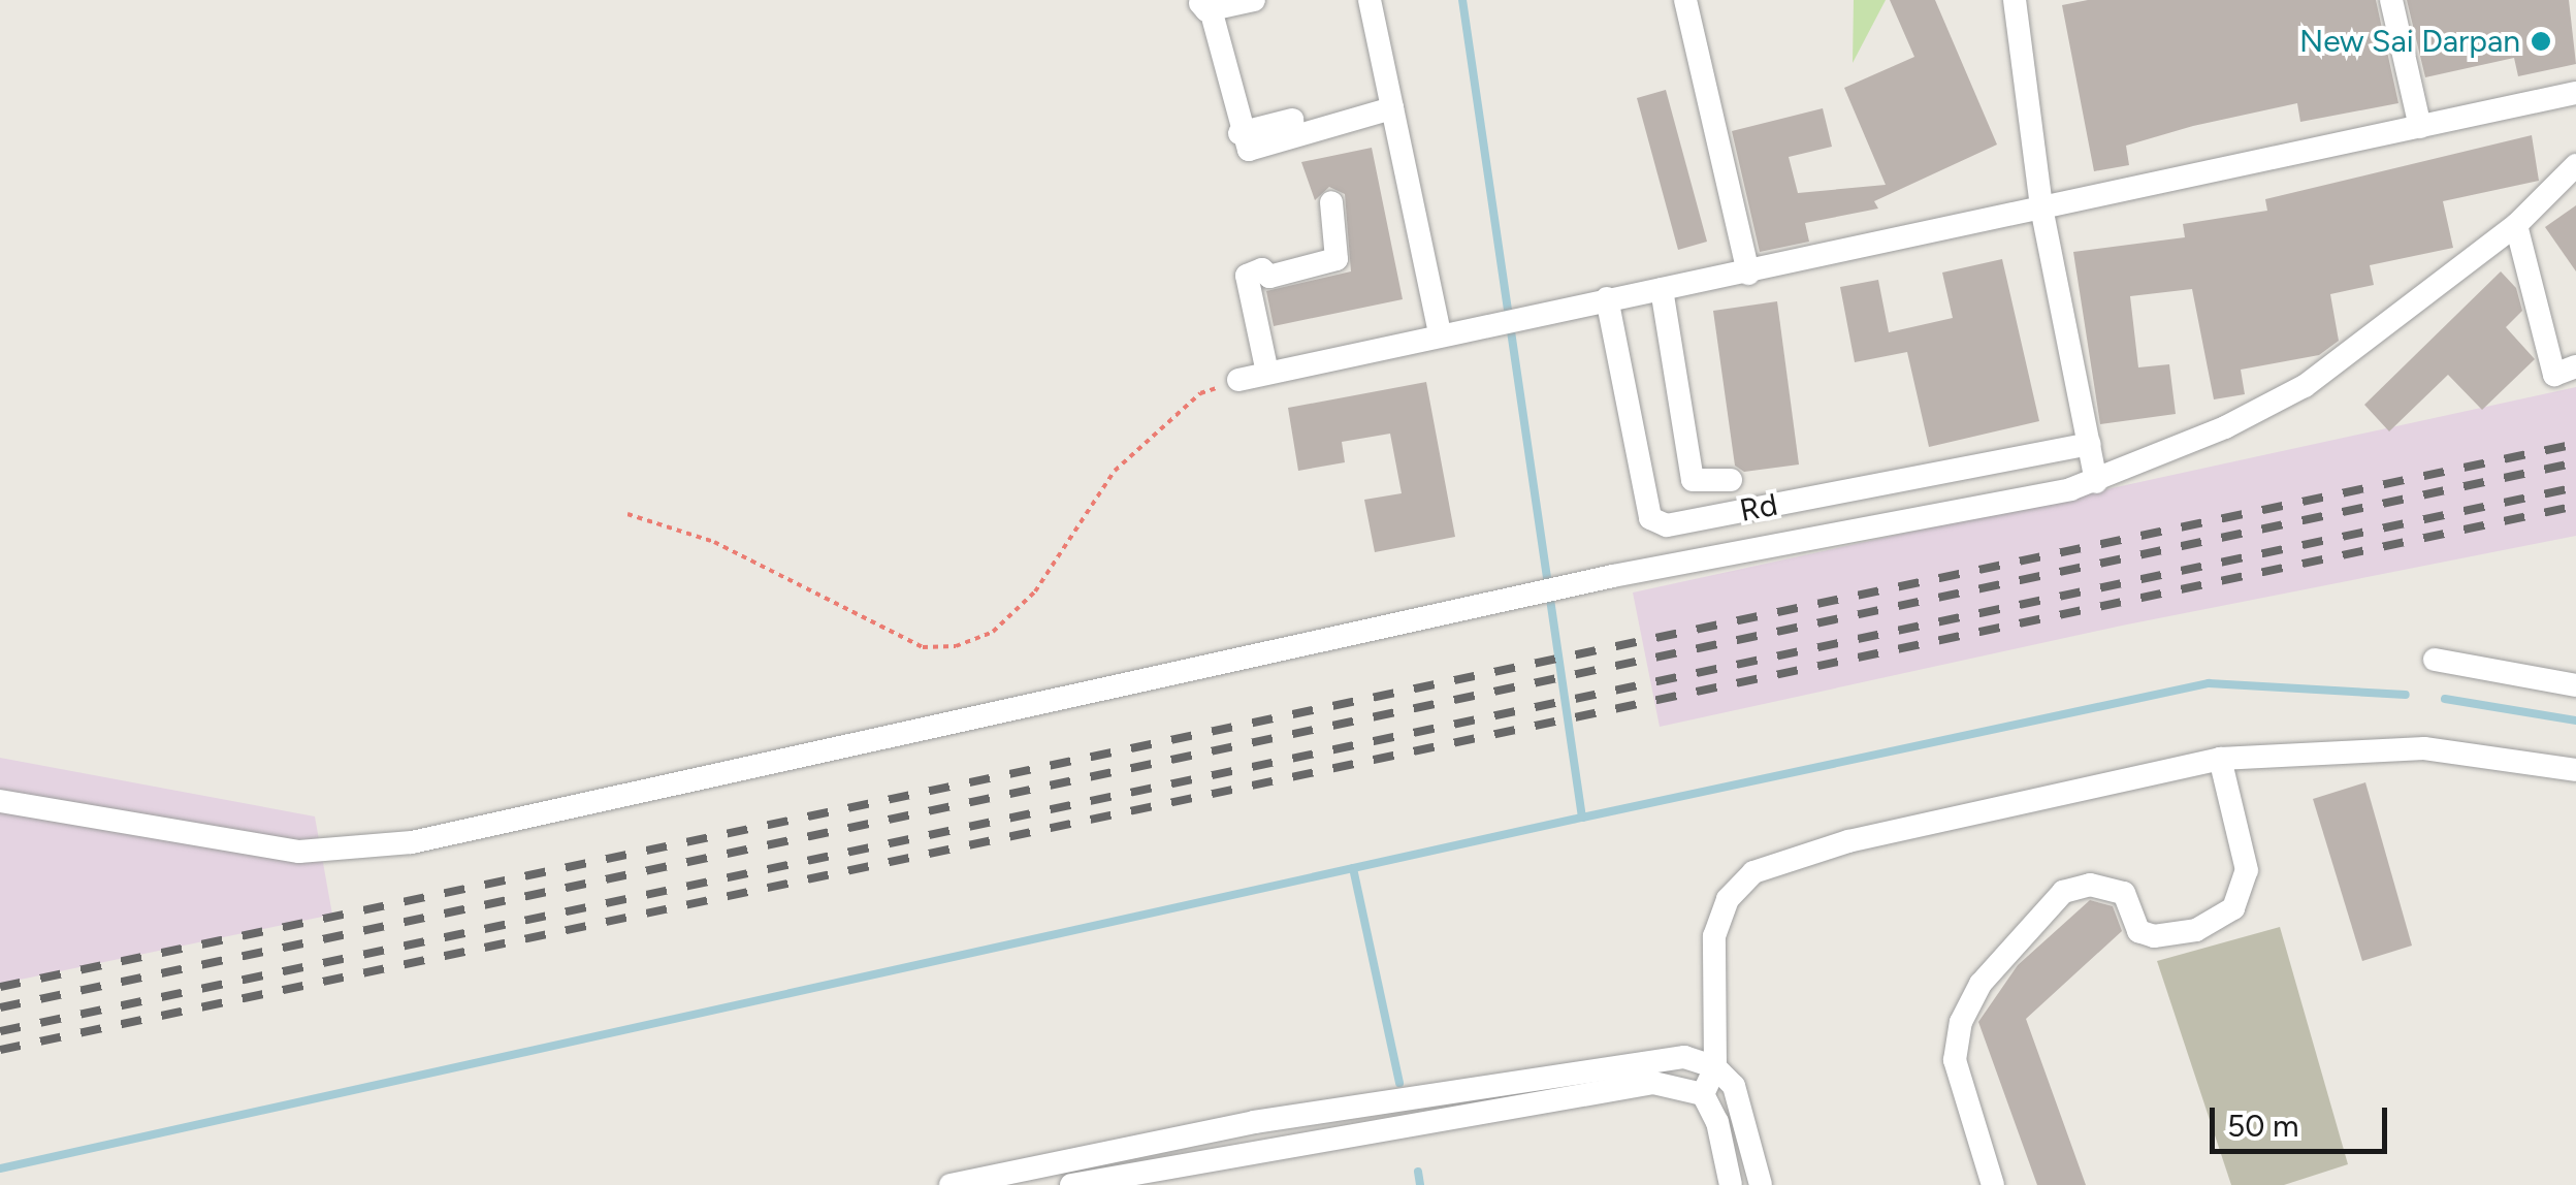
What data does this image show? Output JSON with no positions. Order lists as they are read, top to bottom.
{
  "streets": {
    "street": ["Rd"]
  },
  "places": ["New Sai Darpan"],
  "scale_bar": "50 m"
}
